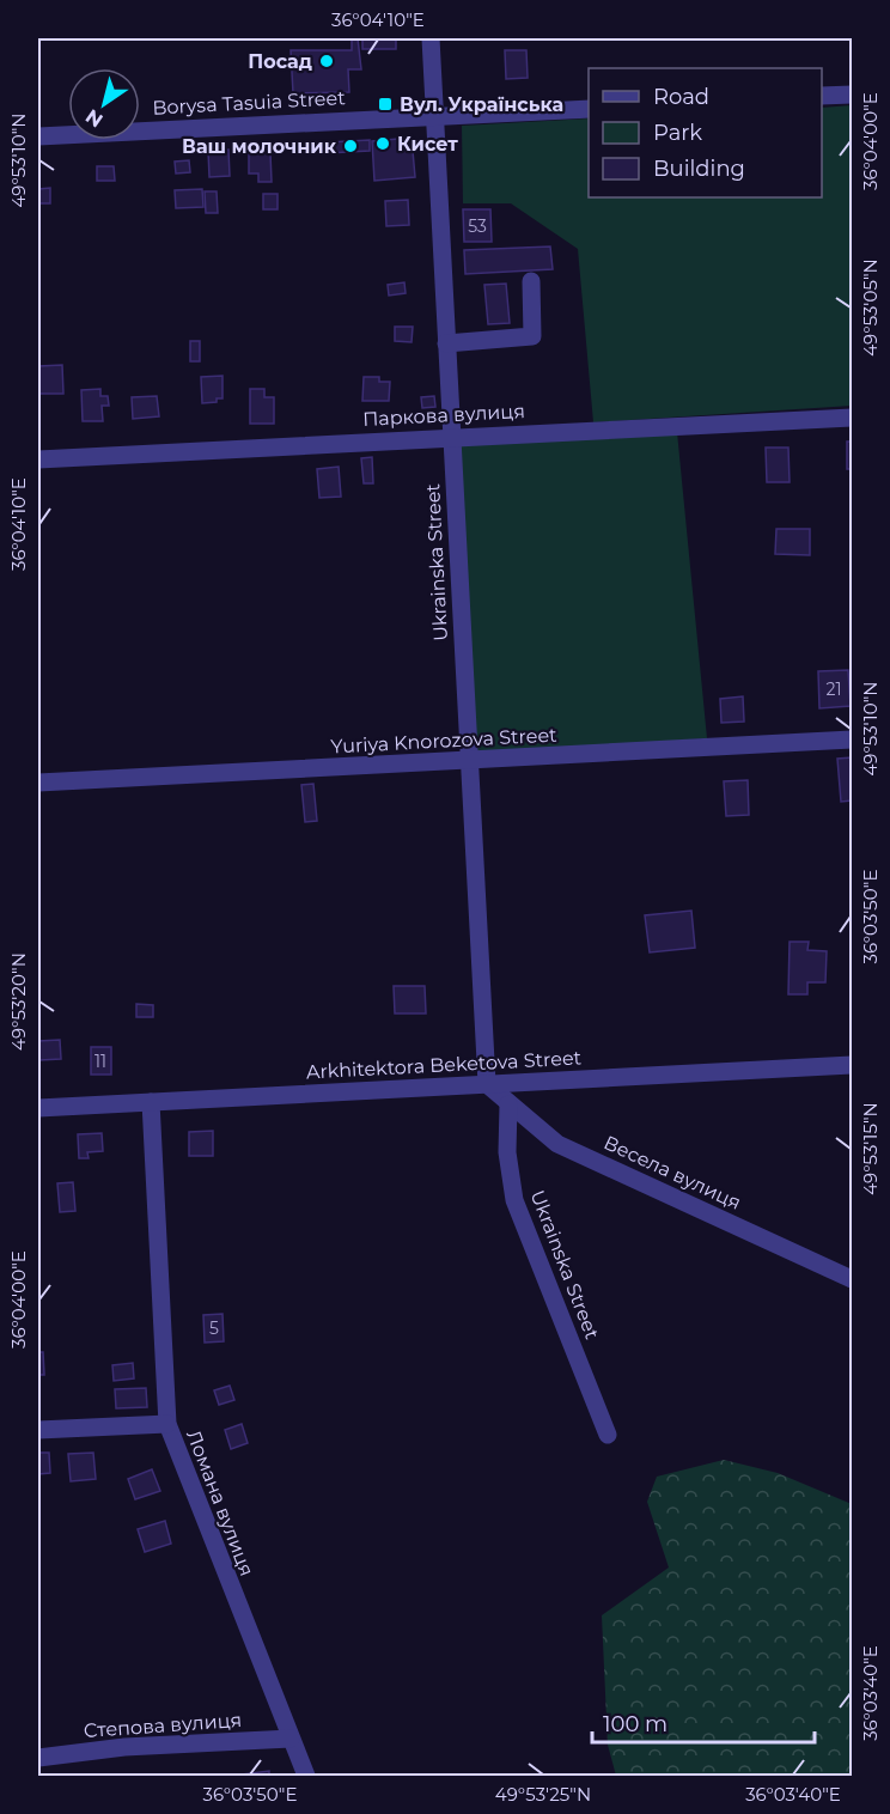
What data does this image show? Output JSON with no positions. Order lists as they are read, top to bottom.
{
  "streets": {
    "street": [
      "Borysa Tasuia Street",
      "Паркова вулиця",
      "Ukrainska Street",
      "Yuriya Knorozova Street",
      "Arkhitektora Beketova Street",
      "Весела вулиця",
      "Ломана вулиця",
      "Степова вулиця"
    ]
  },
  "crossings": [
    ["Borysa Tasuia Street", "Ukrainska Street"],
    ["Паркова вулиця", "Ukrainska Street"],
    ["Ukrainska Street", "Yuriya Knorozova Street"],
    ["Ukrainska Street", "Arkhitektora Beketova Street"],
    ["Ukrainska Street", "Весела вулиця"],
    ["Arkhitektora Beketova Street", "Весела вулиця"],
    ["Arkhitektora Beketova Street", "Ломана вулиця"],
    ["Ломана вулиця", "Степова вулиця"]
  ],
  "places": {
    "other": ["Посад", "Кисет", "Ваш молочник"],
    "transit": ["Вул. Українська"]
  },
  "house_numbers": [
    "53",
    "21",
    "11",
    "5"
  ],
  "legend": ["Road", "Park", "Building"],
  "scale_bar": "100 m",
  "north": "bottom left",
  "coordinates": [
    "36°04'10\"E",
    "36°04'00\"E",
    "49°53'10\"N",
    "49°53'05\"N",
    "36°03'50\"E",
    "49°53'20\"N",
    "49°53'15\"N",
    "36°03'40\"E",
    "49°53'25\"N"
  ]
}
